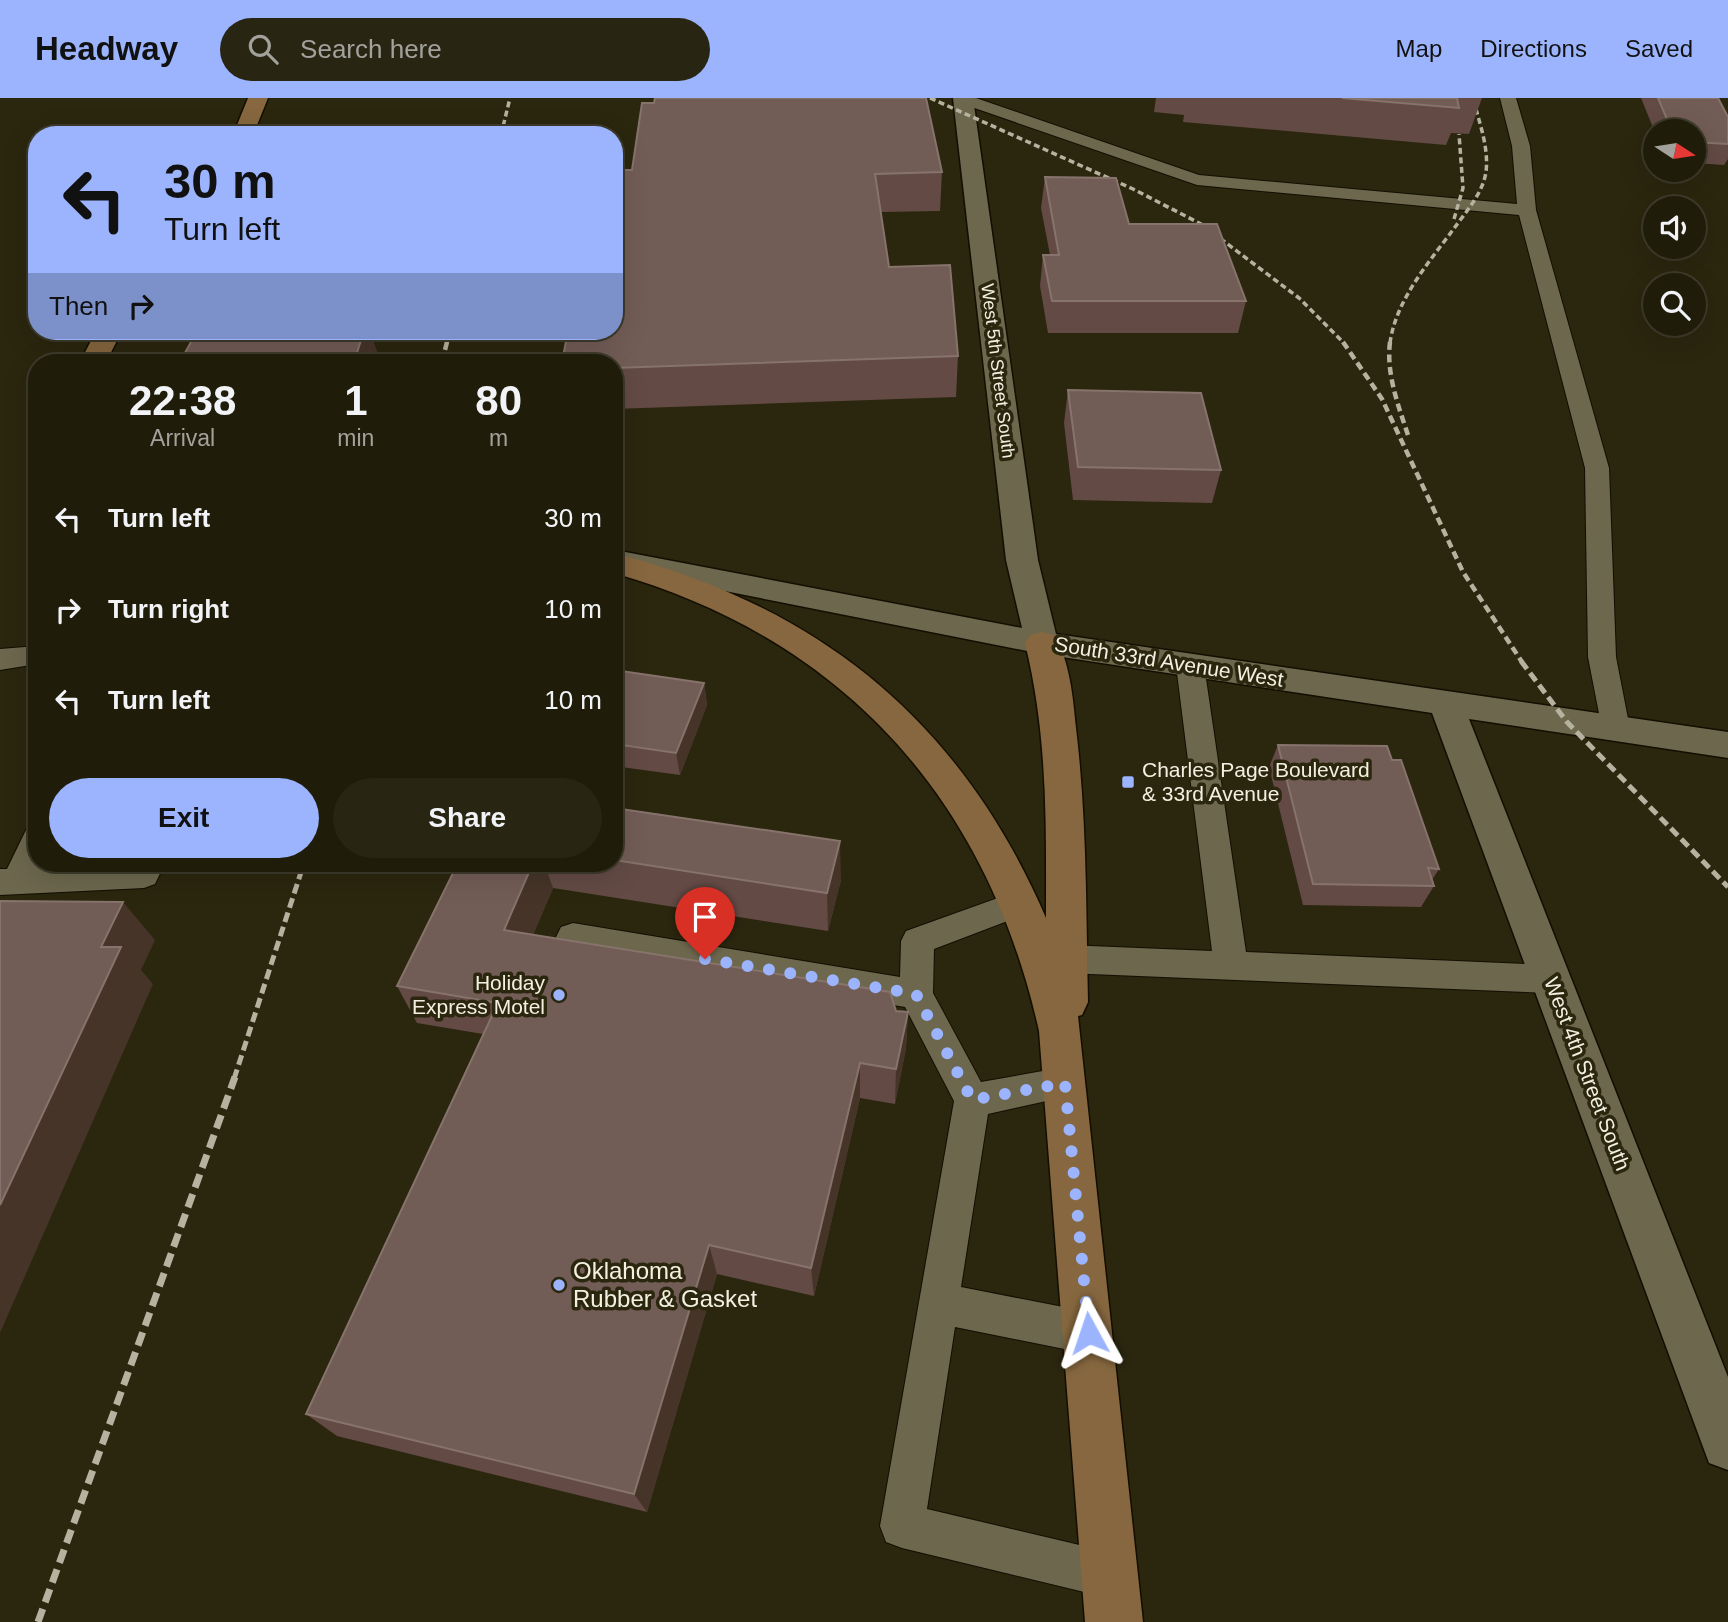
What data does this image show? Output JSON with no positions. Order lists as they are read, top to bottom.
{
  "streets": {
    "street": ["West 5th Street South", "South 33rd Avenue West", "West 4th Street South"]
  },
  "crossings": [
    ["West 5th Street South", "South 33rd Avenue West"],
    ["South 33rd Avenue West", "West 4th Street South"]
  ],
  "places": {
    "transit": ["Charles Page Boulevard & 33rd Avenue"],
    "other": ["Holiday Express Motel", "Oklahoma Rubber & Gasket"]
  },
  "north": "right",
  "page": {
    "header": "Headway",
    "search": "Search here",
    "nav": ["Map", "Directions", "Saved"],
    "turn": ["30 m", "Turn left"],
    "then": "Then",
    "eta": [
      "22:38",
      "Arrival",
      "1",
      "min",
      "80",
      "m"
    ],
    "list": [
      {
        "name": "Turn left",
        "value": "30 m"
      },
      {
        "name": "Turn right",
        "value": "10 m"
      },
      {
        "name": "Turn left",
        "value": "10 m"
      }
    ],
    "buttons": ["Exit", "Share"]
  }
}
